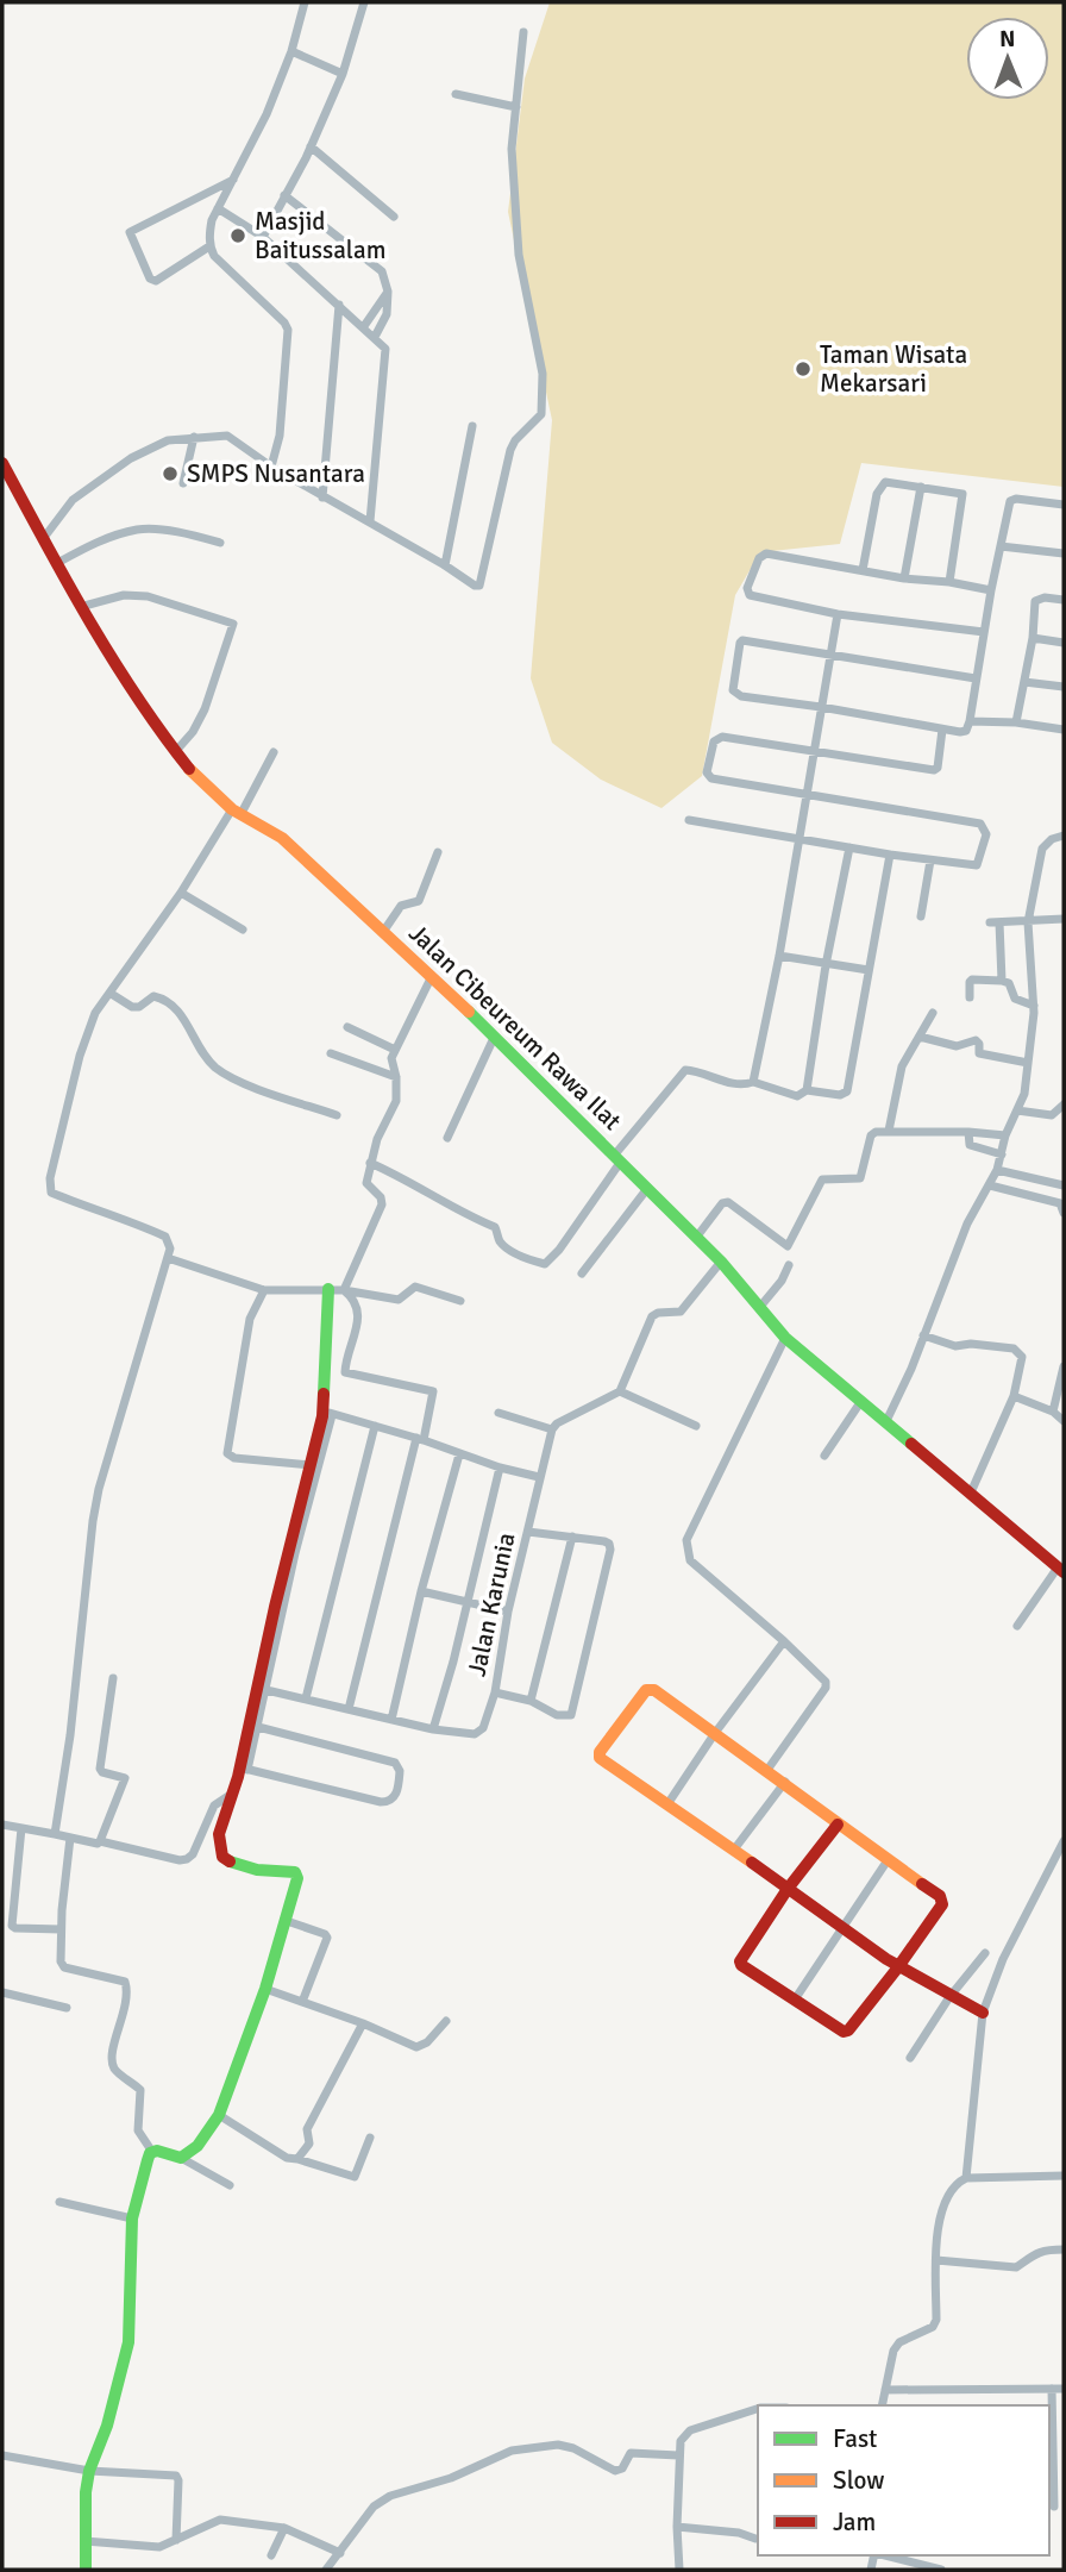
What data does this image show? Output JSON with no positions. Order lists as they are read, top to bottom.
{
  "streets": {
    "street": ["Jalan Cibeureum Rawa Ilat", "Jalan Karunia"]
  },
  "places": ["Masjid Baitussalam", "Taman Wisata Mekarsari", "SMPS Nusantara"],
  "legend": ["Fast", "Slow", "Jam"],
  "north": "top"
}
